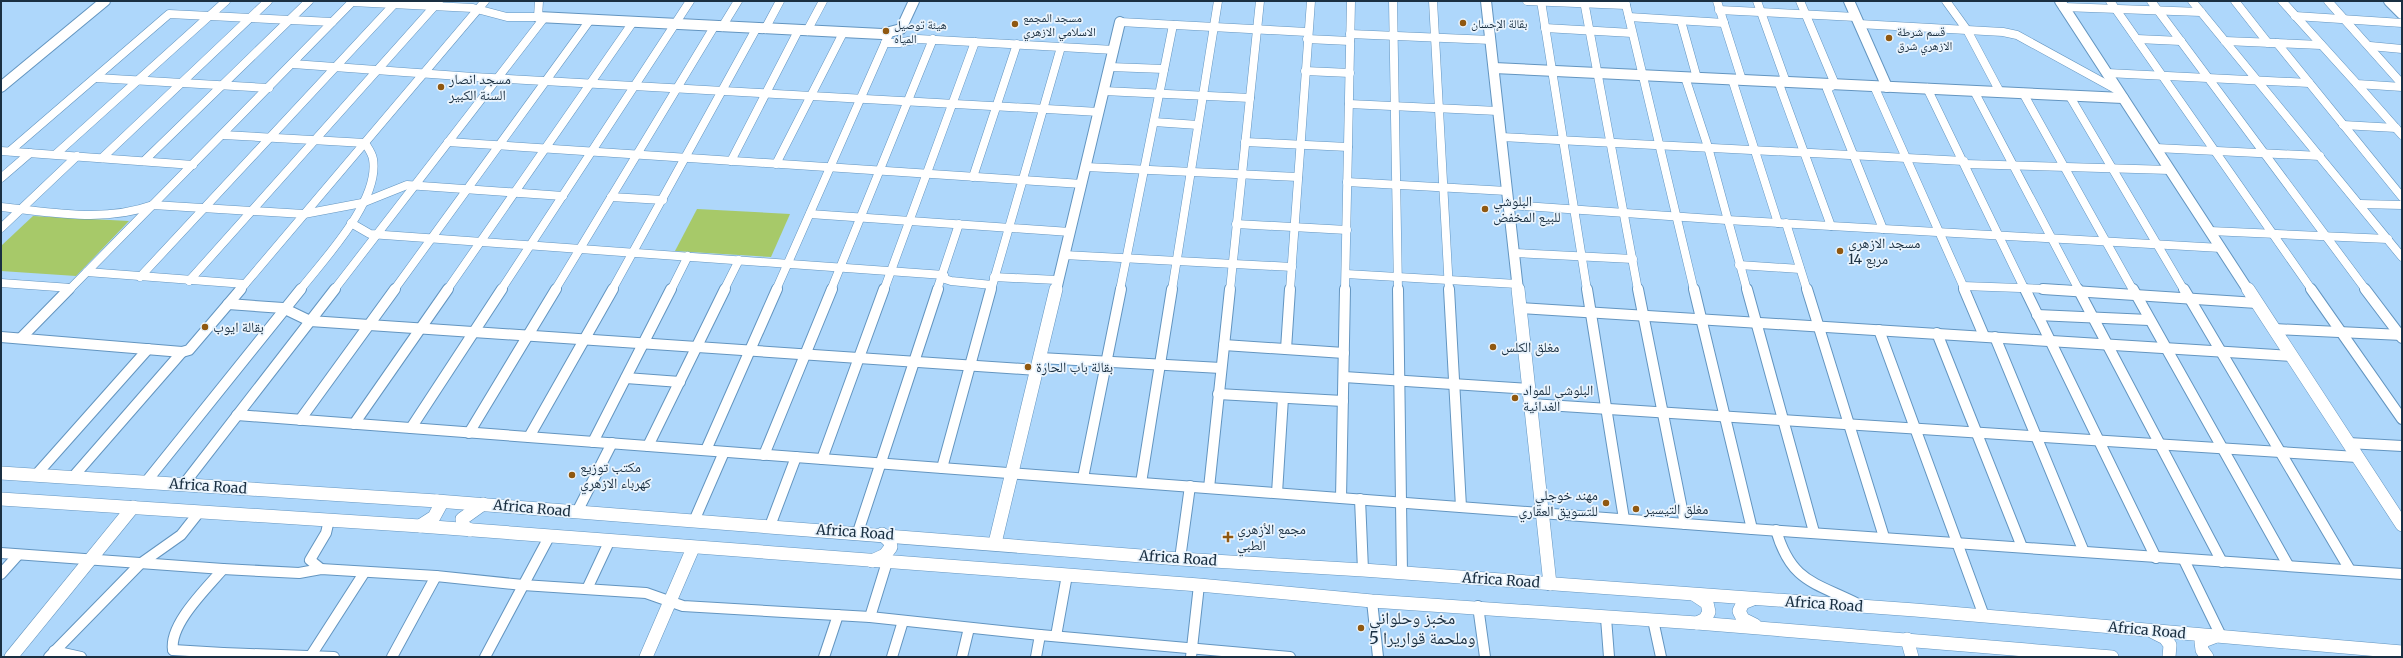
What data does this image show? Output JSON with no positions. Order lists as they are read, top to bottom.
{
  "streets": {
    "street": ["Africa Road"]
  },
  "places": {
    "other": [
      "بقالة الإحسان",
      "مسجد المجمع الاسلامي الازهري",
      "هيئة توصيل المياه",
      "قسم شرطة الازهري شرق",
      "مسجد انصار السنة الكبير",
      "البلوشي للبيع المخفض",
      "مسجد الازهري مربع 14",
      "بقالة ايوب",
      "مغلق الكلس",
      "بقالة باب الحارة",
      "البلوشي للمواد الغدائية",
      "مكتب توزيع كهرباء الازهري",
      "مهند خوجلي للتسويق العقاري",
      "مغلق التيسير",
      "مخبز وحلواني وملحمة قواريرا 5"
    ],
    "health": ["مجمع الأزهري الطبي"]
  }
}
